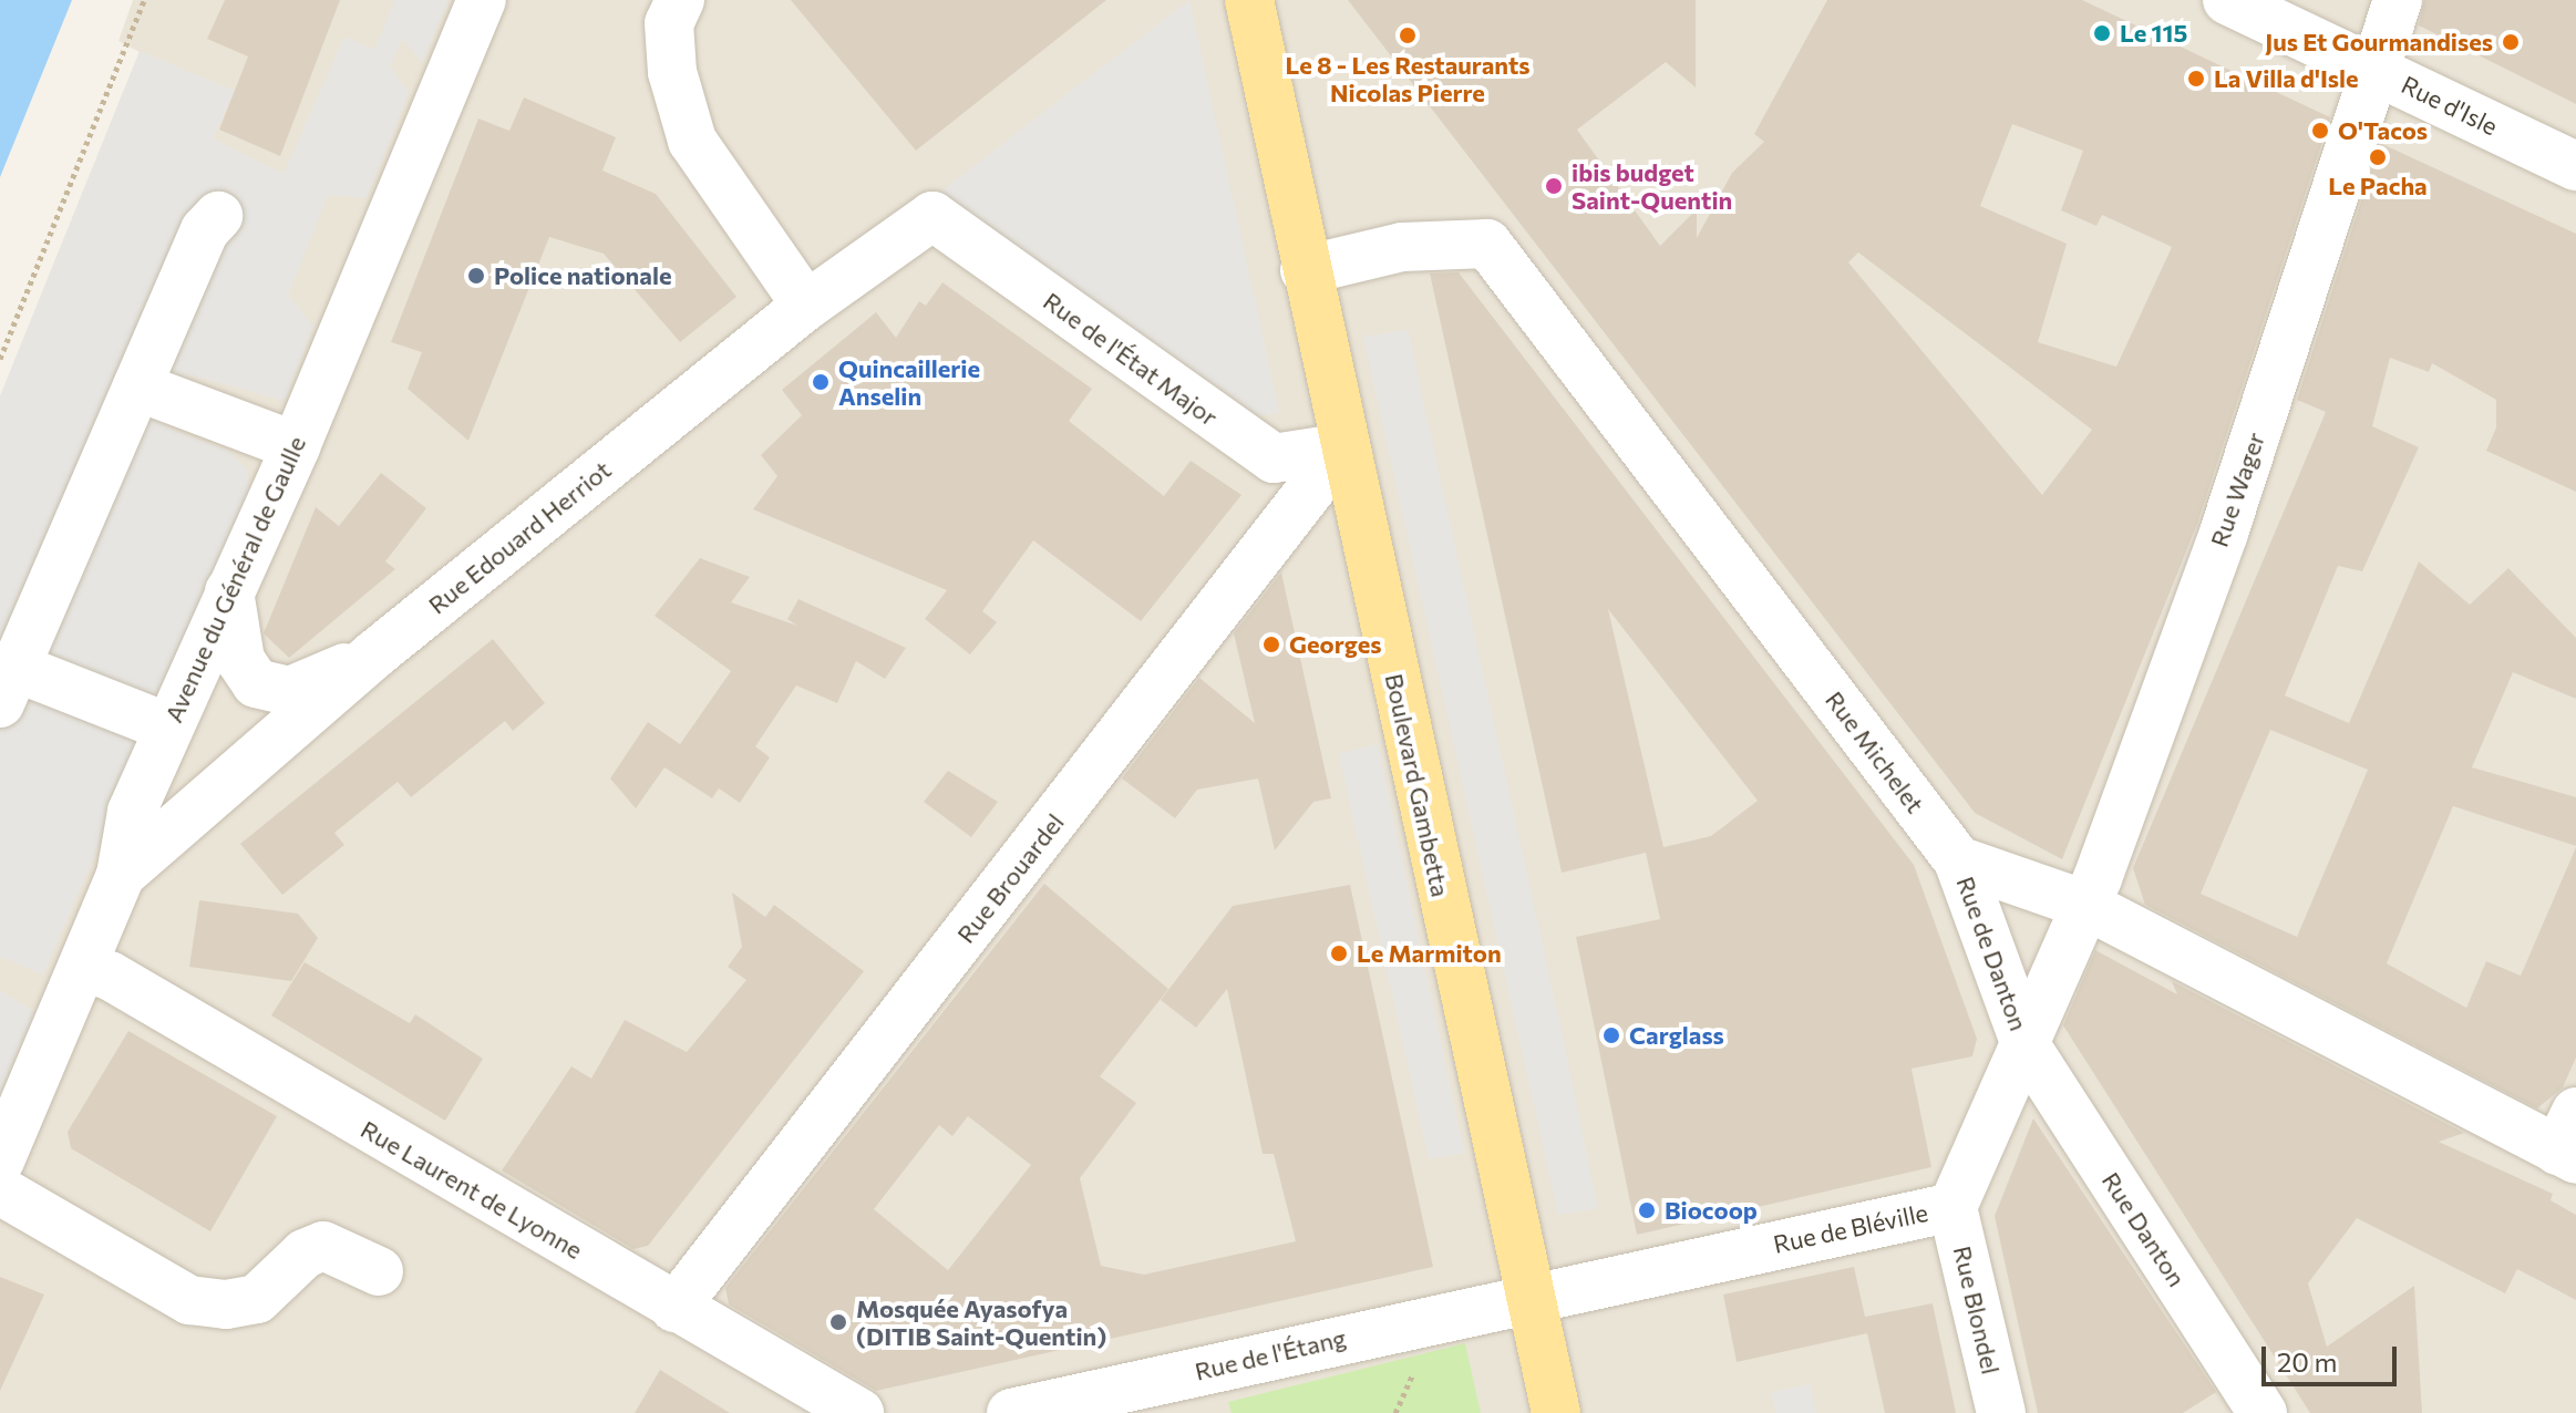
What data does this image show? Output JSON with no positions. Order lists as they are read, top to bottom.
{
  "streets": {
    "main road": ["Boulevard Gambetta"],
    "street": [
      "Rue d'Isle",
      "Rue de l'État Major",
      "Rue Wager",
      "Rue Edouard Herriot",
      "Avenue du Général de Gaulle",
      "Rue Michelet",
      "Rue Brouardel",
      "Rue de Danton",
      "Rue Laurent de Lyonne",
      "Rue de Bléville",
      "Rue Danton",
      "Rue Blondel",
      "Rue de l'Étang"
    ]
  },
  "crossings": [
    ["Rue d'Isle", "Rue Wager"],
    ["Rue de l'État Major", "Rue Edouard Herriot"],
    ["Rue de l'État Major", "Boulevard Gambetta"],
    ["Rue de l'État Major", "Rue Brouardel"],
    ["Rue Wager", "Rue de Bléville"],
    ["Rue Edouard Herriot", "Avenue du Général de Gaulle"],
    ["Avenue du Général de Gaulle", "Rue Laurent de Lyonne"],
    ["Rue Michelet", "Boulevard Gambetta"],
    ["Rue Michelet", "Rue de Danton"],
    ["Boulevard Gambetta", "Rue Brouardel"],
    ["Boulevard Gambetta", "Rue de Bléville"],
    ["Boulevard Gambetta", "Rue de l'Étang"],
    ["Rue Brouardel", "Rue Laurent de Lyonne"],
    ["Rue de Danton", "Rue de Bléville"],
    ["Rue de Danton", "Rue Danton"],
    ["Rue de Bléville", "Rue Danton"],
    ["Rue de Bléville", "Rue Blondel"],
    ["Rue de Bléville", "Rue de l'Étang"]
  ],
  "places": [
    "Le 115",
    "Le 8 - Les Restaurants Nicolas Pierre",
    "Jus Et Gourmandises",
    "La Villa d'Isle",
    "O'Tacos",
    "Le Pacha",
    "ibis budget Saint-Quentin",
    "Police nationale",
    "Quincaillerie Anselin",
    "Georges",
    "Le Marmiton",
    "Carglass",
    "Biocoop",
    "Mosquée Ayasofya (DITIB Saint-Quentin)"
  ],
  "scale_bar": "20 m"
}
